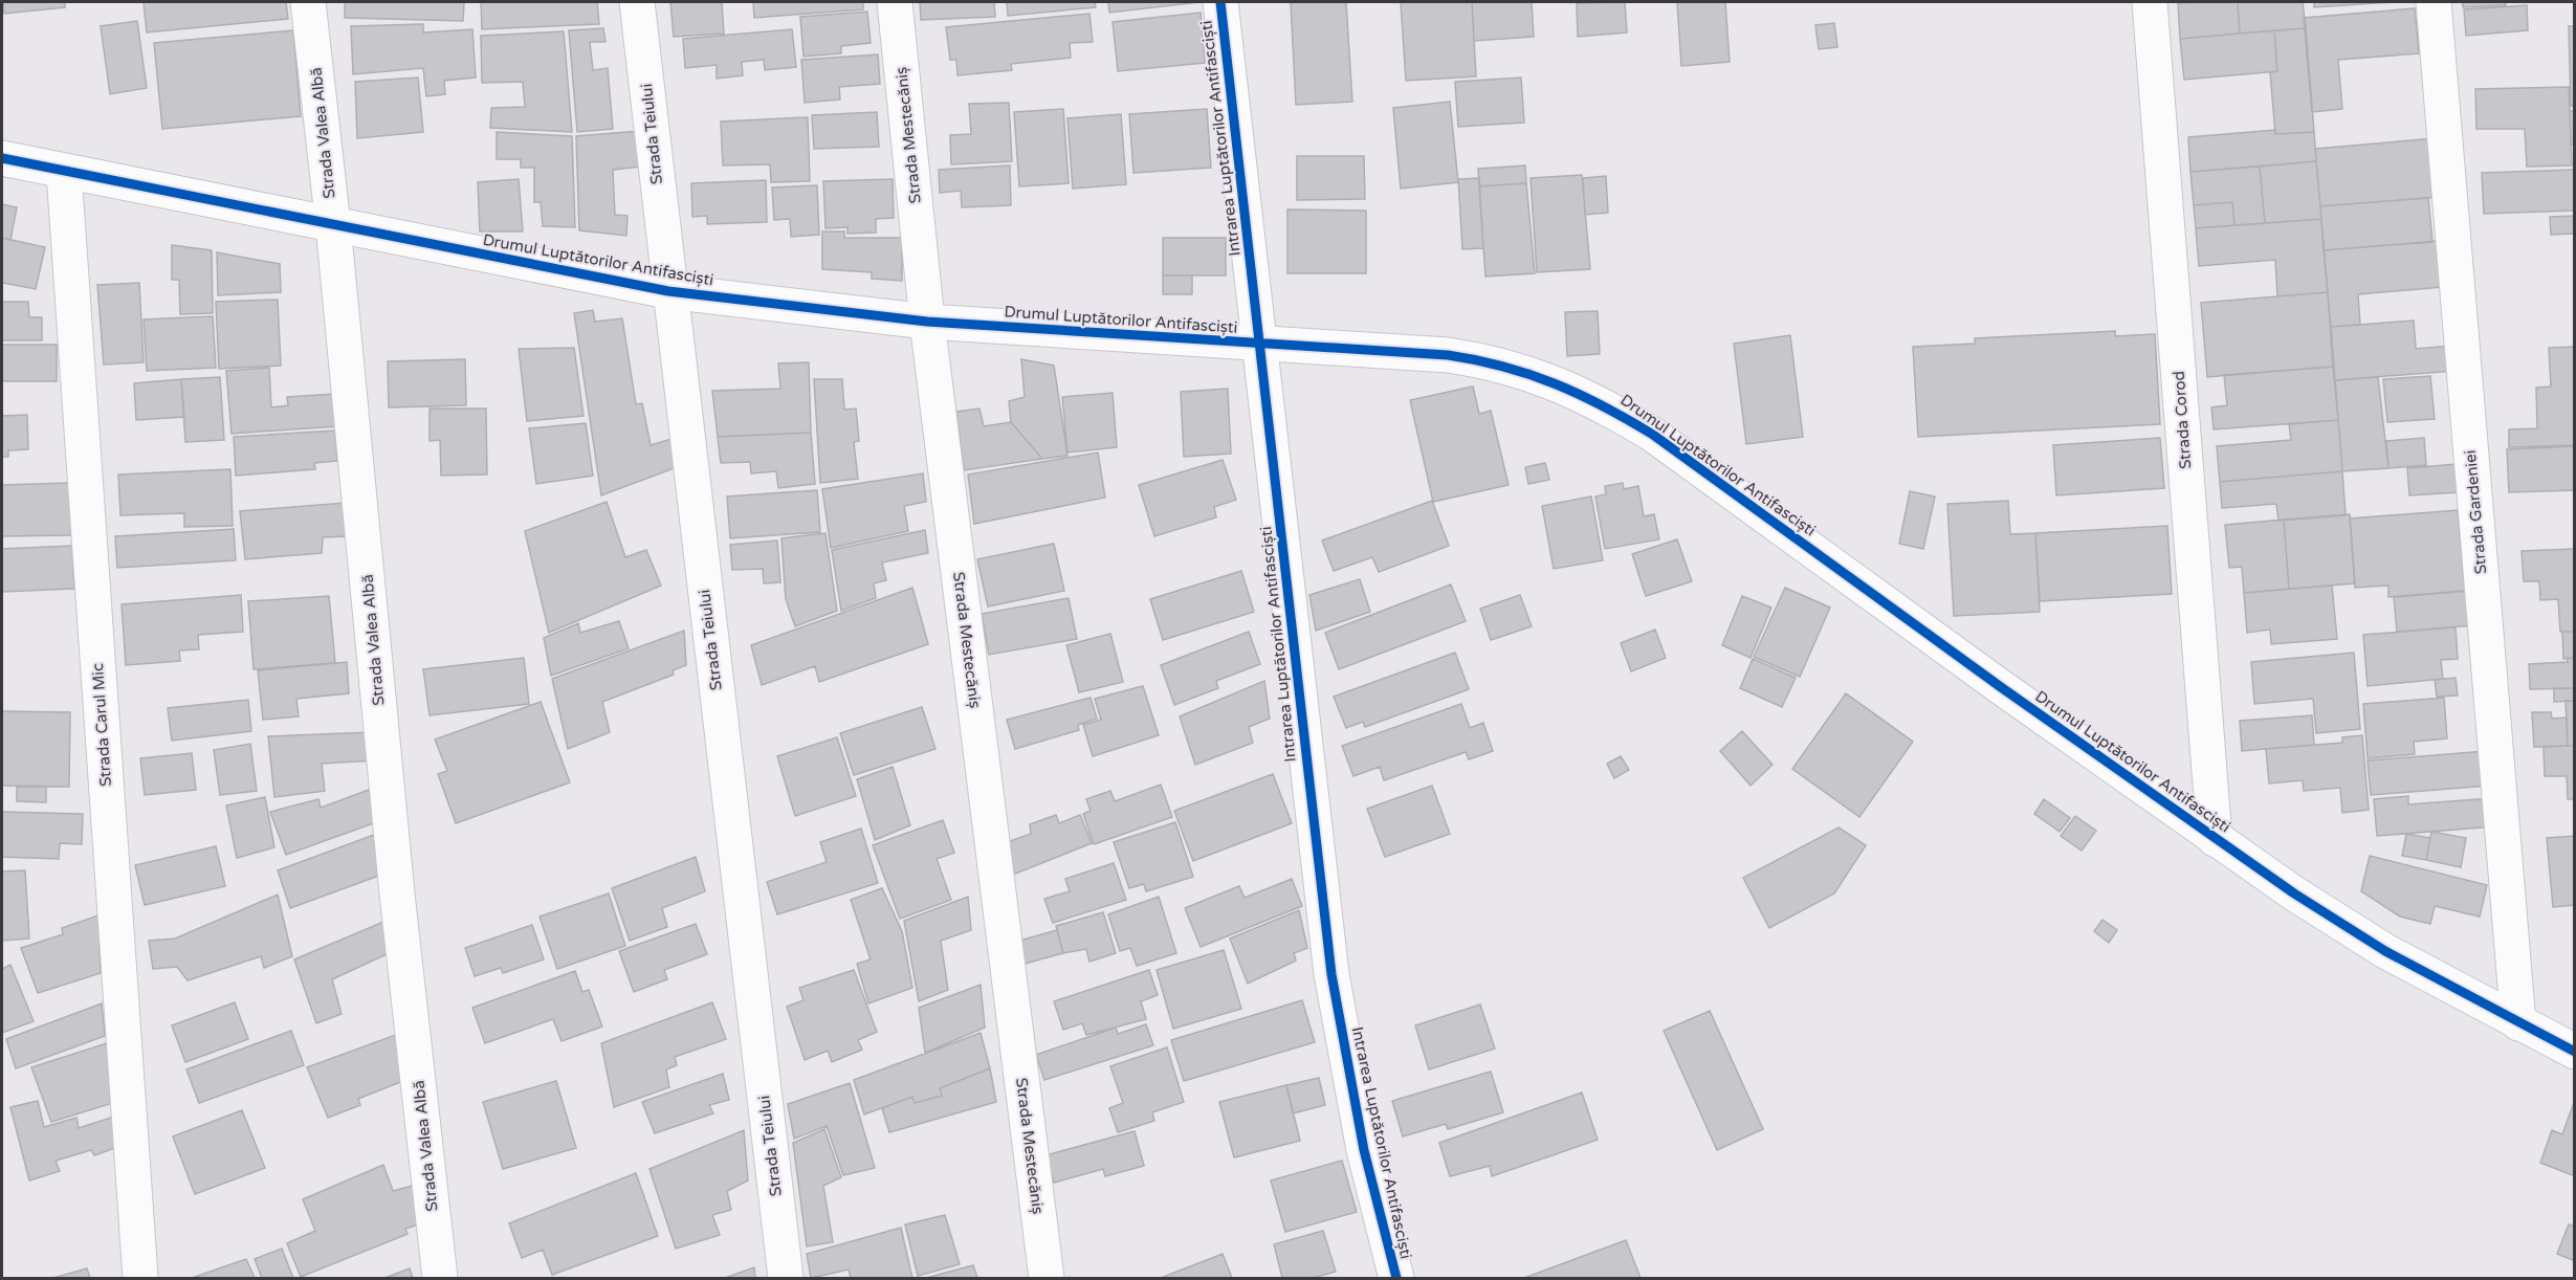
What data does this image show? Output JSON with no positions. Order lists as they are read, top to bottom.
{
  "streets": {
    "street": [
      "Strada Valea Albă",
      "Strada Teiului",
      "Strada Mestecăniș",
      "Intrarea Luptătorilor Antifasciști",
      "Drumul Luptătorilor Antifasciști",
      "Strada Corod",
      "Strada Gardeniei",
      "Strada Carul Mic"
    ]
  },
  "crossings": [
    ["Strada Valea Albă", "Drumul Luptătorilor Antifasciști"],
    ["Strada Teiului", "Drumul Luptătorilor Antifasciști"],
    ["Strada Mestecăniș", "Drumul Luptătorilor Antifasciști"],
    ["Intrarea Luptătorilor Antifasciști", "Drumul Luptătorilor Antifasciști"],
    ["Drumul Luptătorilor Antifasciști", "Strada Corod"],
    ["Drumul Luptătorilor Antifasciști", "Strada Gardeniei"],
    ["Drumul Luptătorilor Antifasciști", "Strada Carul Mic"]
  ]
}
